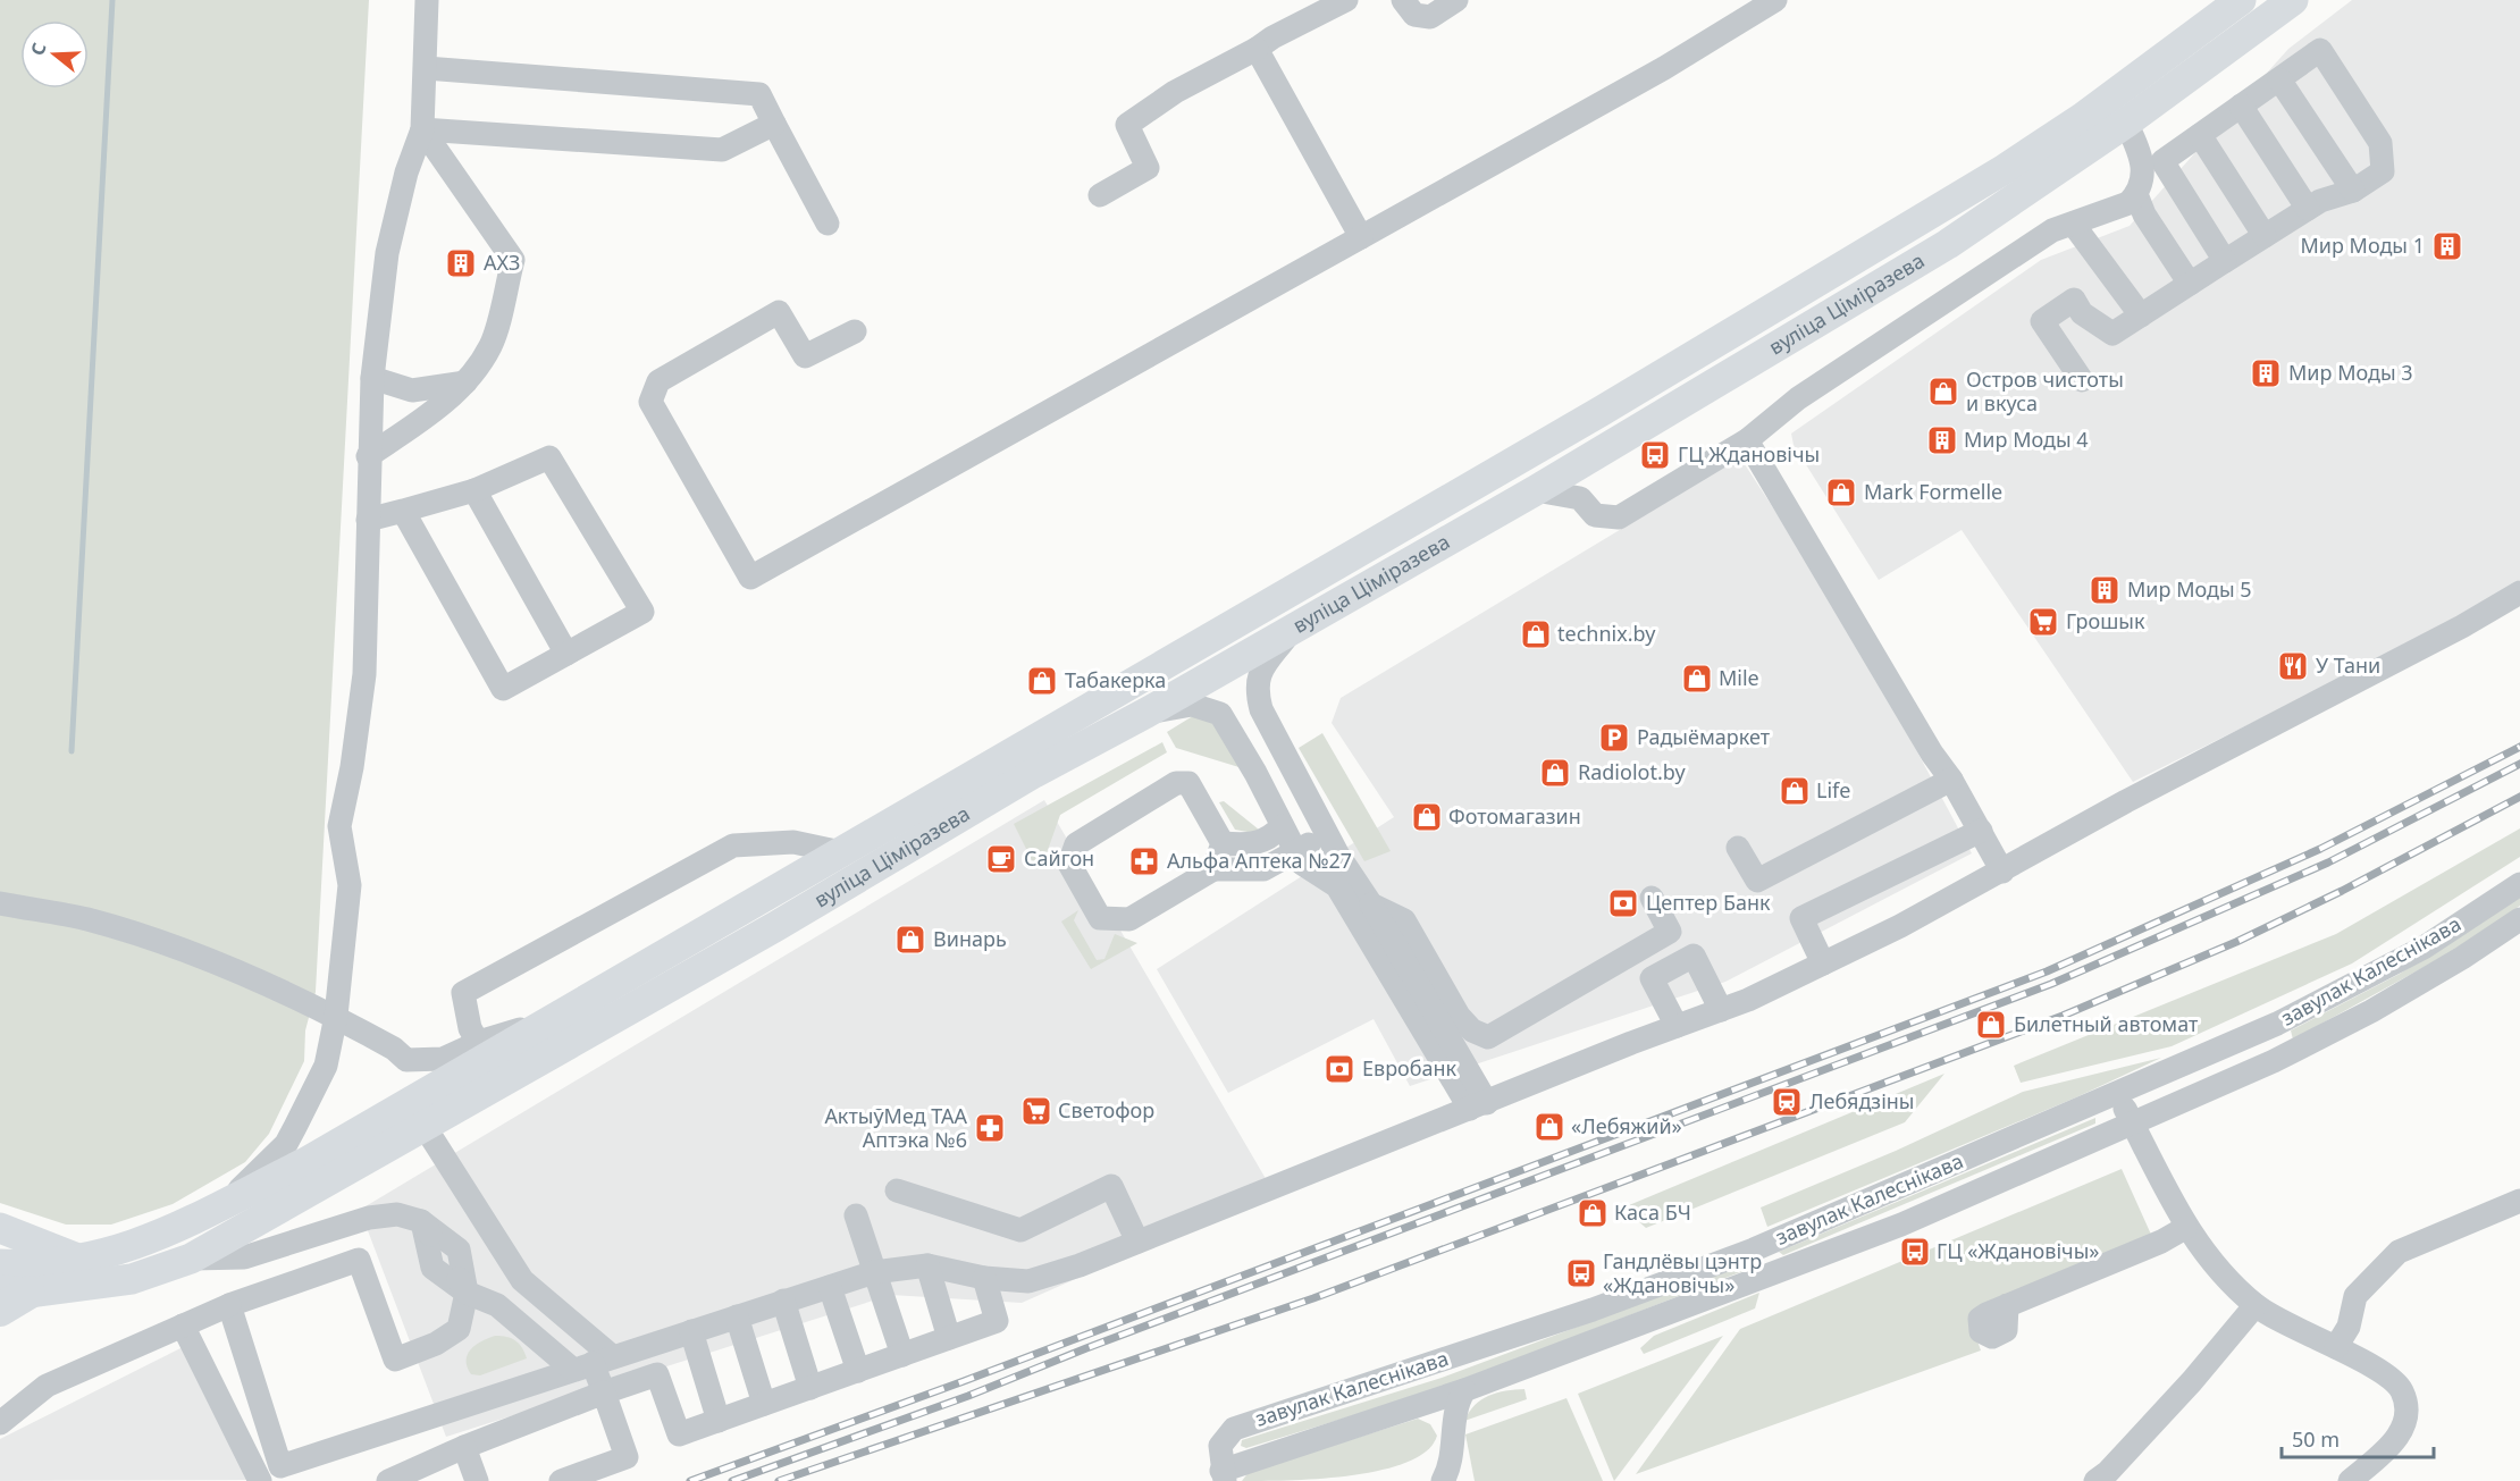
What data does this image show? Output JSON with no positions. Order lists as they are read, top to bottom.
{
  "streets": {
    "main road": ["вуліца Ціміразева"],
    "street": ["завулак Калеснікава"]
  },
  "places": {
    "building": [
      "Мир Моды 1",
      "АХЗ",
      "Мир Моды 3",
      "Мир Моды 4",
      "Мир Моды 5"
    ],
    "shop": [
      "Остров чистоты и вкуса",
      "Mark Formelle",
      "technix.by",
      "Mile",
      "Табакерка",
      "Radiolot.by",
      "Life",
      "Фотомагазин",
      "Винарь",
      "Билетный автомат",
      "«Лебяжий»",
      "Каса БЧ"
    ],
    "bus stop": ["ГЦ Ждановічы", "ГЦ «Ждановічы»", "Гандлёвы цэнтр «Ждановічы»"],
    "supermarket": ["Грошык", "Светофор"],
    "restaurant": ["У Тани"],
    "parking": ["Радыёмаркет"],
    "cafe": ["Сайгон"],
    "pharmacy": ["Альфа Аптека №27", "АктыўМед ТАА Аптэка №6"],
    "bank": ["Цептер Банк", "Евробанк"],
    "station": ["Лебядзіны"]
  },
  "scale_bar": "50 m",
  "north": "left"
}
